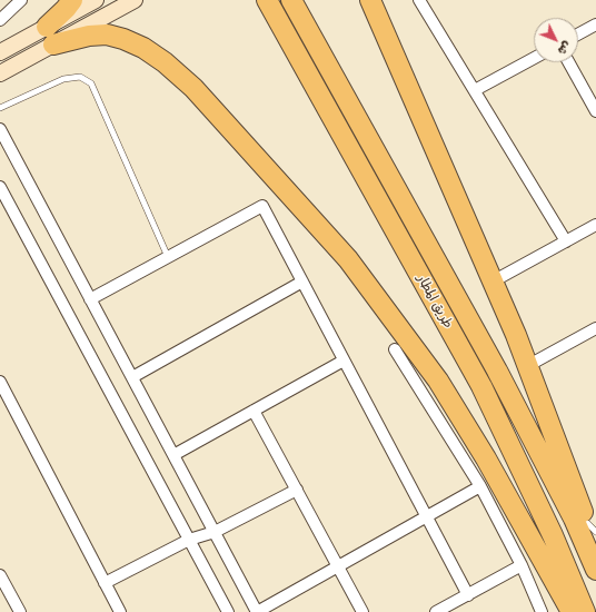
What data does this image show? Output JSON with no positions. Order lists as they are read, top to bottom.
{
  "streets": {
    "highway": ["طريق المطار"]
  },
  "north": "bottom right"
}
